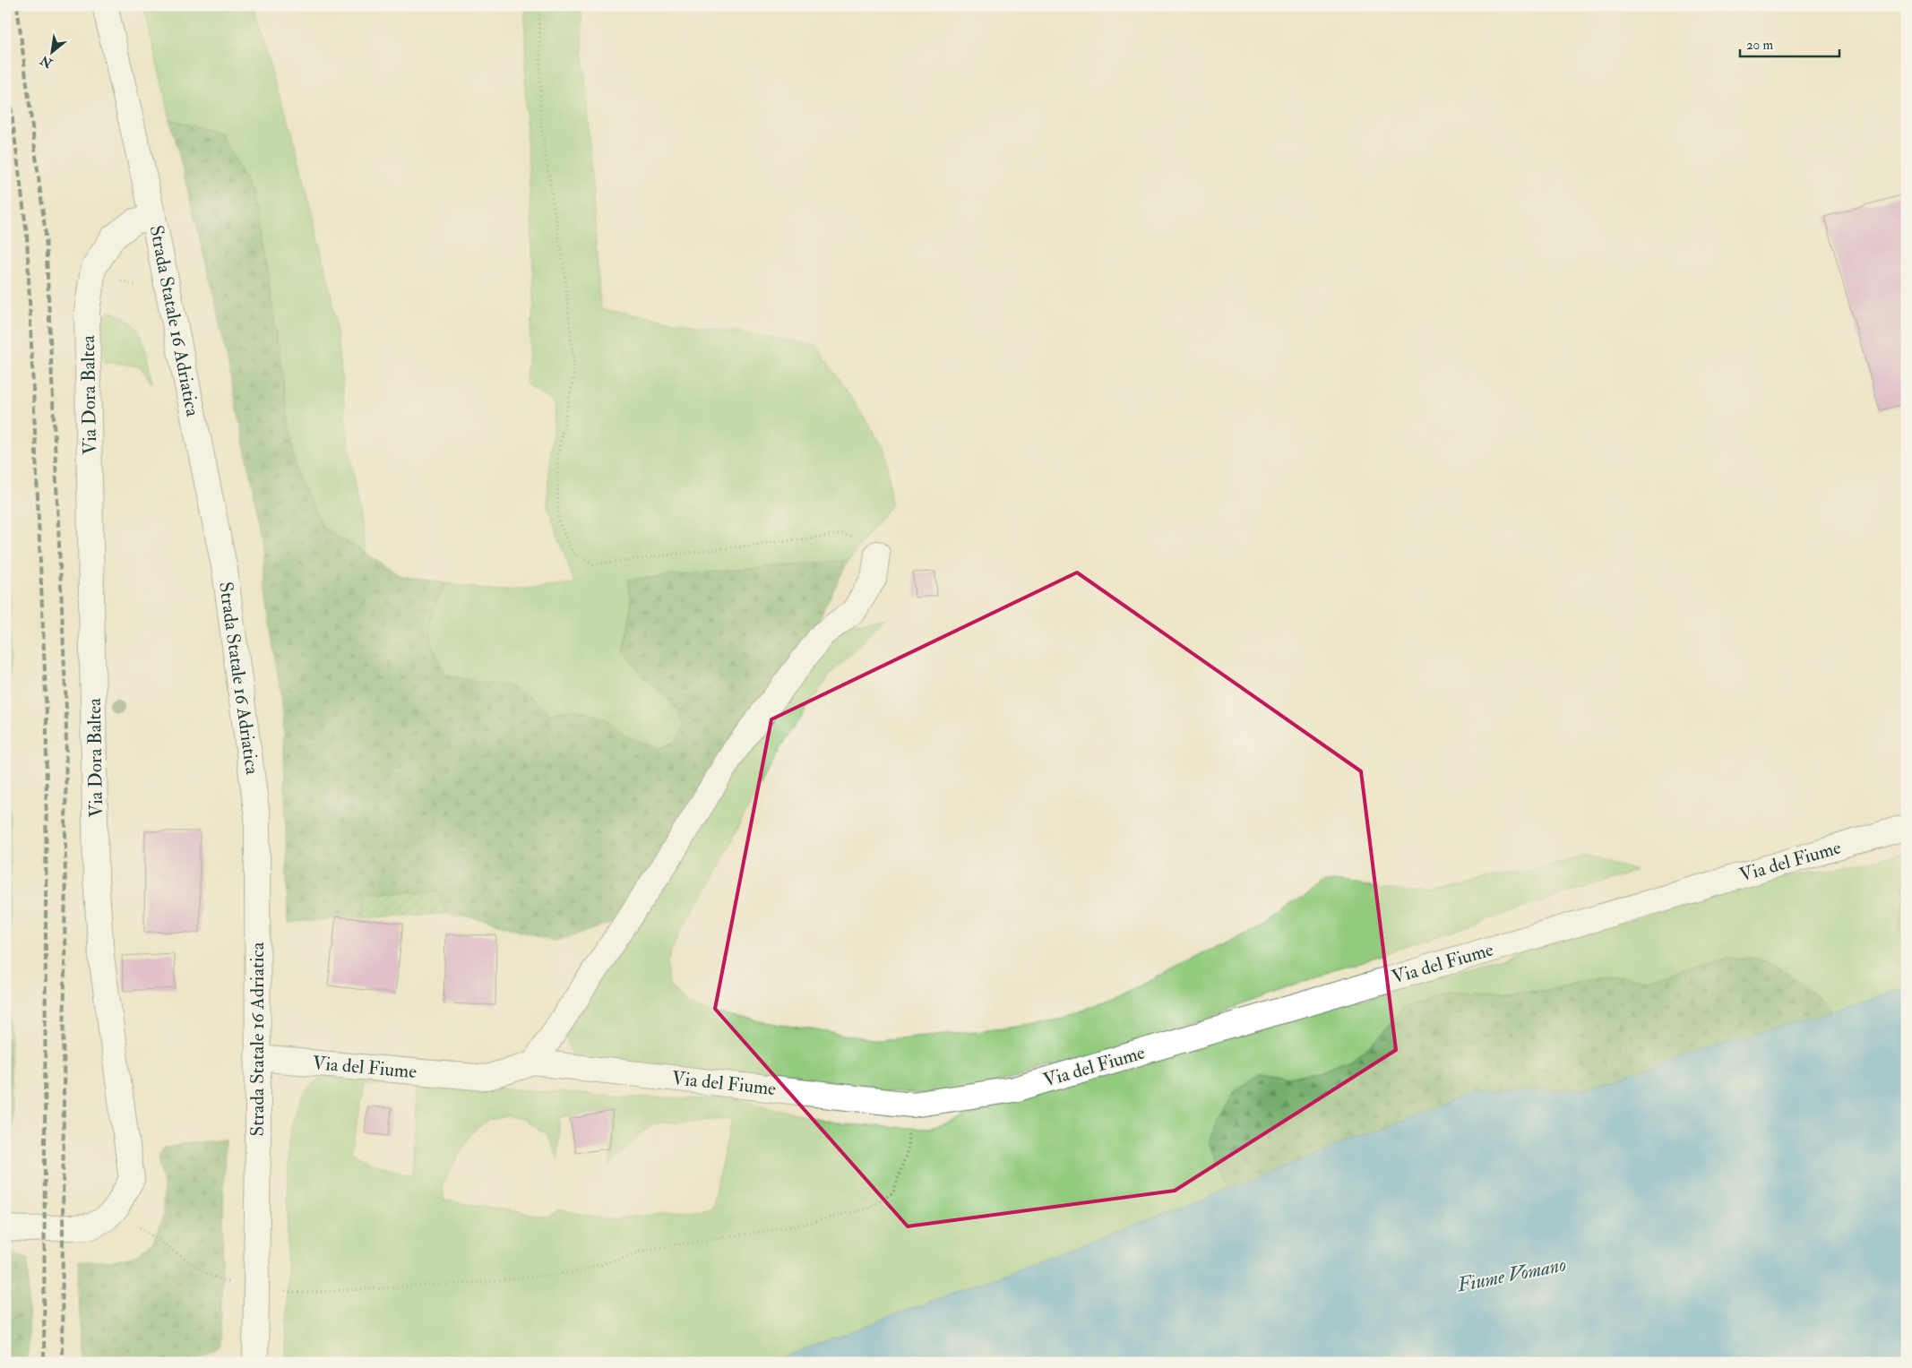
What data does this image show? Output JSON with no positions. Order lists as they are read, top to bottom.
{
  "streets": {
    "street": ["Strada Statale 16 Adriatica", "Via Dora Baltea", "Via del Fiume"]
  },
  "crossings": [
    ["Strada Statale 16 Adriatica", "Via Dora Baltea"],
    ["Strada Statale 16 Adriatica", "Via del Fiume"]
  ],
  "water": ["Fiume Vomano"],
  "scale_bar": "20 m",
  "north": "bottom left"
}
